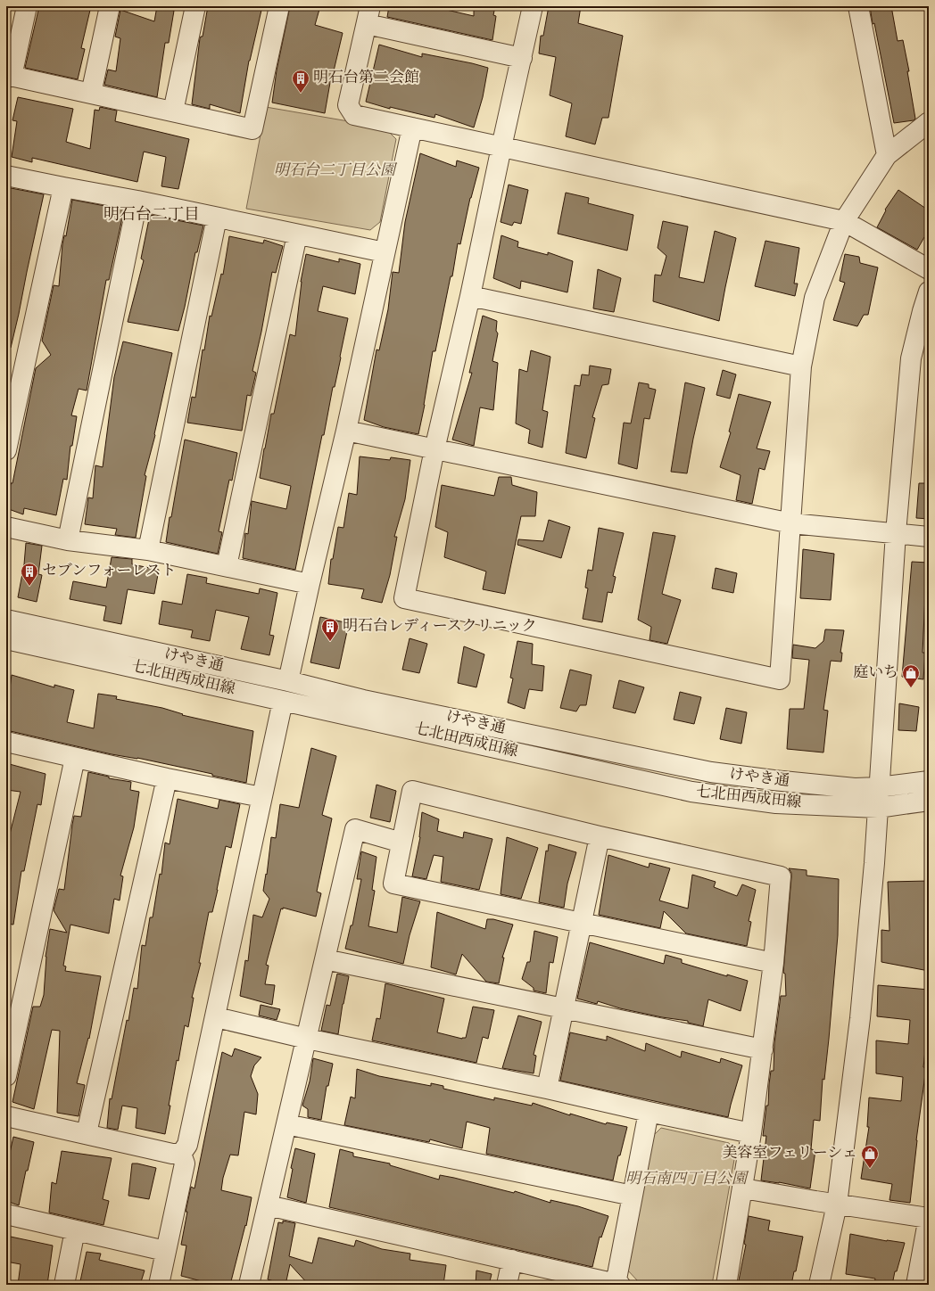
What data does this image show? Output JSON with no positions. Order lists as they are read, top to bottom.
{
  "streets": {
    "street": ["けやき通", "七北田西成田線"]
  },
  "districts": ["明石台二丁目"],
  "parks": ["明石台二丁目公園", "明石南四丁目公園"],
  "places": {
    "building": ["明石台第二会館", "セブンフォーレスト", "明石台レディースクリニック"],
    "shop": ["庭いち", "美容室フェリーシェ"]
  }
}
